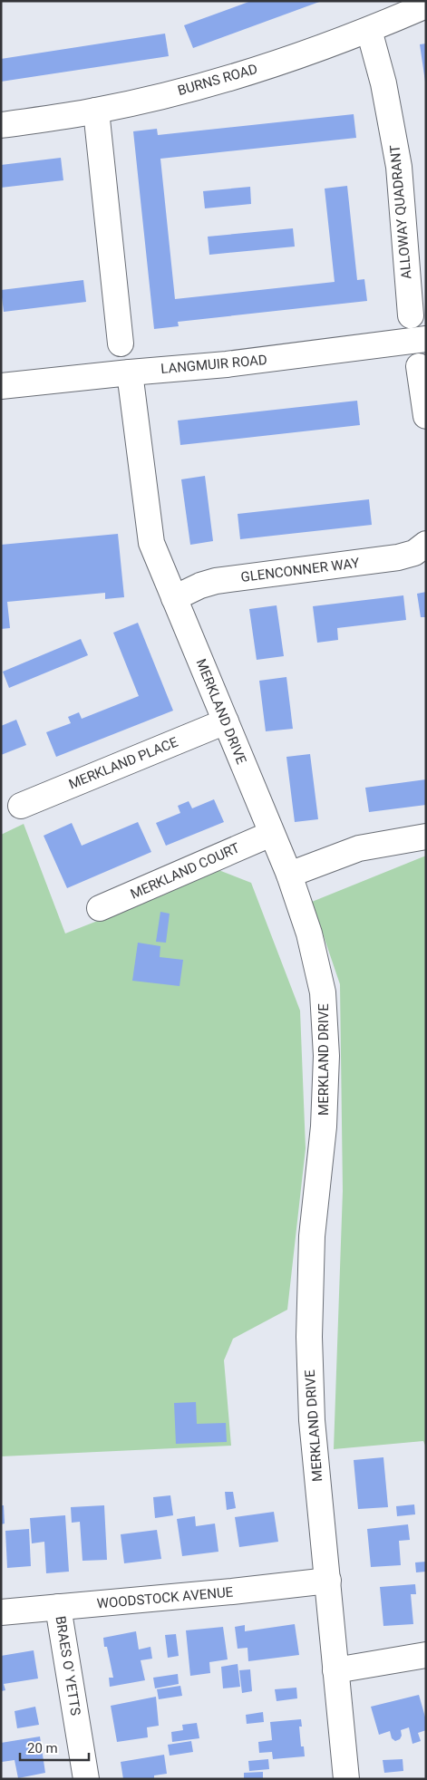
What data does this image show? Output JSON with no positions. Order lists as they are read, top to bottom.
{
  "streets": {
    "street": [
      "BURNS ROAD",
      "ALLOWAY QUADRANT",
      "LANGMUIR ROAD",
      "GLENCONNER WAY",
      "MERKLAND DRIVE",
      "MERKLAND PLACE",
      "MERKLAND COURT",
      "WOODSTOCK AVENUE",
      "BRAES O' YETTS"
    ]
  },
  "crossings": [
    ["BURNS ROAD", "ALLOWAY QUADRANT"],
    ["LANGMUIR ROAD", "MERKLAND DRIVE"],
    ["GLENCONNER WAY", "MERKLAND DRIVE"],
    ["MERKLAND DRIVE", "MERKLAND PLACE"],
    ["MERKLAND DRIVE", "MERKLAND COURT"],
    ["MERKLAND DRIVE", "WOODSTOCK AVENUE"],
    ["WOODSTOCK AVENUE", "BRAES O' YETTS"]
  ],
  "scale_bar": "20 m"
}
